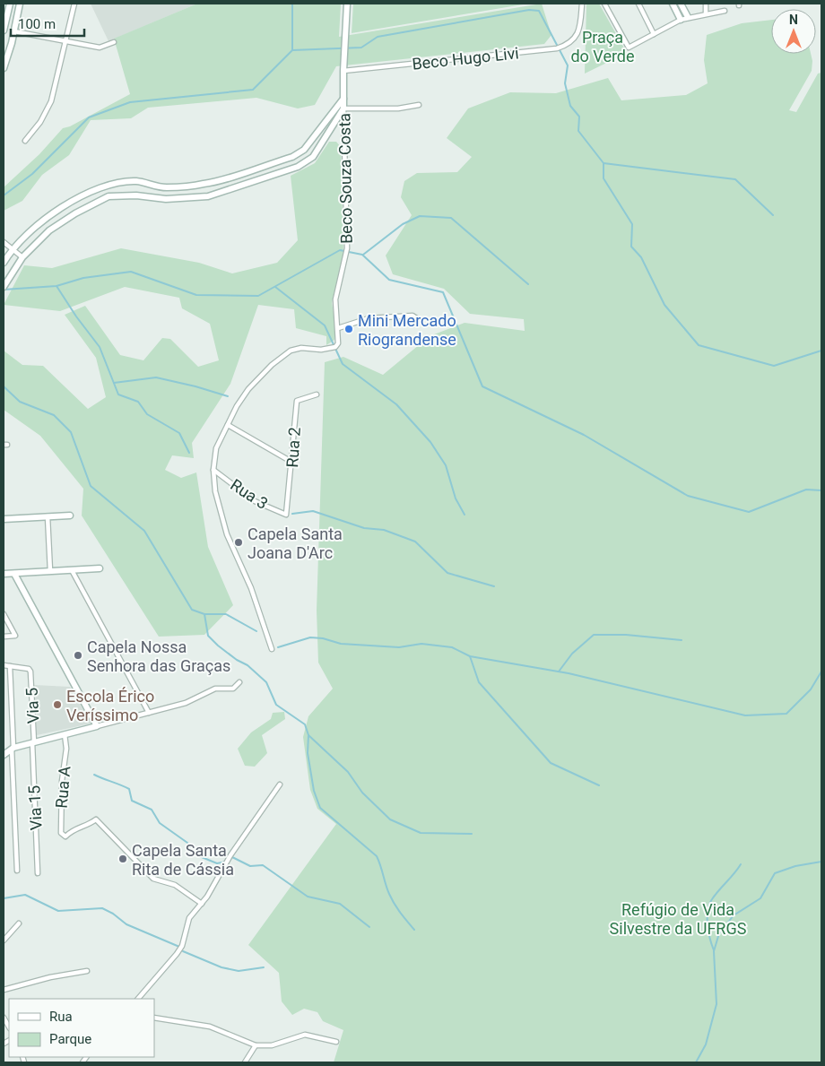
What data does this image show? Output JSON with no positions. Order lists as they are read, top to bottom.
{
  "streets": {
    "street": [
      "Beco Hugo Livi",
      "Beco Souza Costa",
      "Rua 2",
      "Rua 3",
      "Via 5",
      "Rua A",
      "Via 15"
    ]
  },
  "crossings": [
    ["Beco Hugo Livi", "Beco Souza Costa"],
    ["Beco Souza Costa", "Rua 3"],
    ["Rua 2", "Rua 3"],
    ["Via 5", "Via 15"]
  ],
  "parks": ["Praça do Verde", "Refúgio de Vida Silvestre da UFRGS"],
  "places": [
    "Mini Mercado Riograndense",
    "Capela Santa Joana D'Arc",
    "Capela Nossa Senhora das Graças",
    "Escola Érico Veríssimo",
    "Capela Santa Rita de Cássia"
  ],
  "legend": ["Rua", "Parque"],
  "scale_bar": "100 m",
  "north": "top"
}
